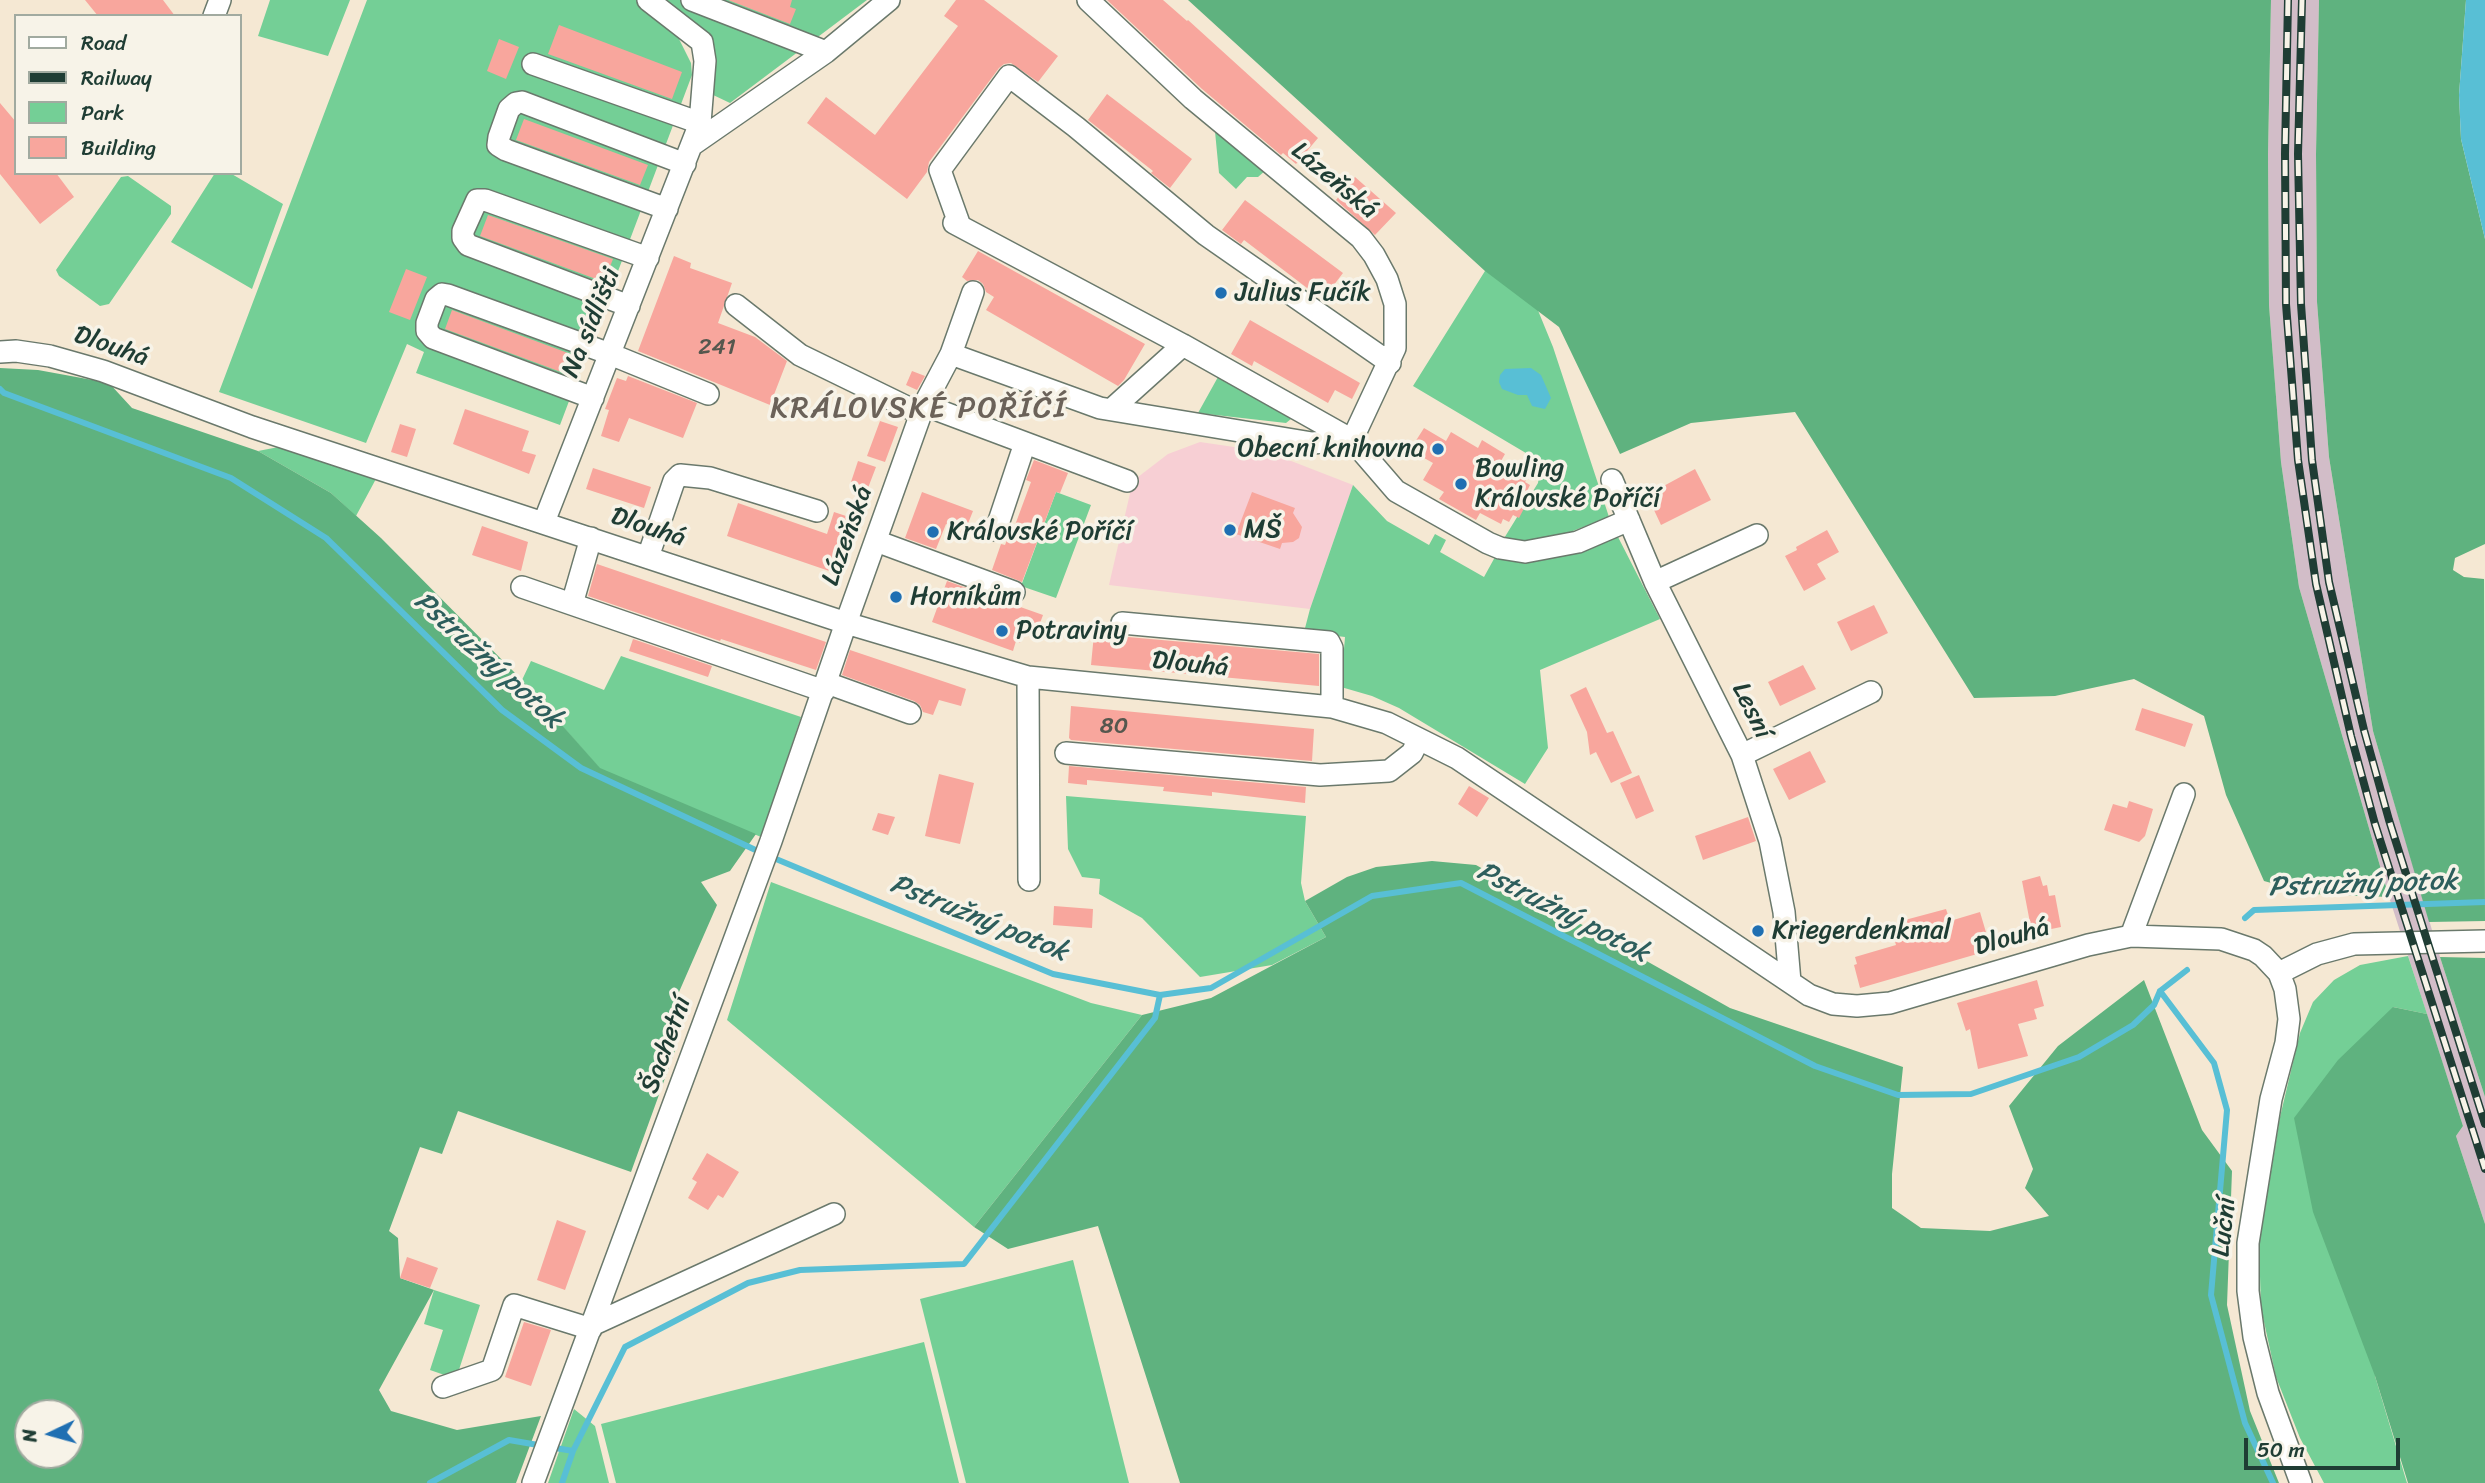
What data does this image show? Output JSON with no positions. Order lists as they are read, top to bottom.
{
  "streets": {
    "street": [
      "Lázeňská",
      "Na sídlišti",
      "Dlouhá",
      "Lesní",
      "Šachetní",
      "Luční"
    ]
  },
  "crossings": [
    ["Lázeňská", "Dlouhá"],
    ["Lázeňská", "Šachetní"],
    ["Na sídlišti", "Dlouhá"],
    ["Dlouhá", "Lesní"],
    ["Dlouhá", "Šachetní"],
    ["Dlouhá", "Luční"]
  ],
  "districts": ["KRÁLOVSKÉ POŘÍČÍ"],
  "water": ["Pstružný potok"],
  "places": [
    "Julius Fučík",
    "Obecní knihovna",
    "Bowling Královské Poříčí",
    "MŠ",
    "Královské Poříčí",
    "Horníkům",
    "Potraviny",
    "Kriegerdenkmal"
  ],
  "house_numbers": ["241", "80"],
  "legend": [
    "Road",
    "Railway",
    "Park",
    "Building"
  ],
  "scale_bar": "50 m",
  "north": "left"
}
